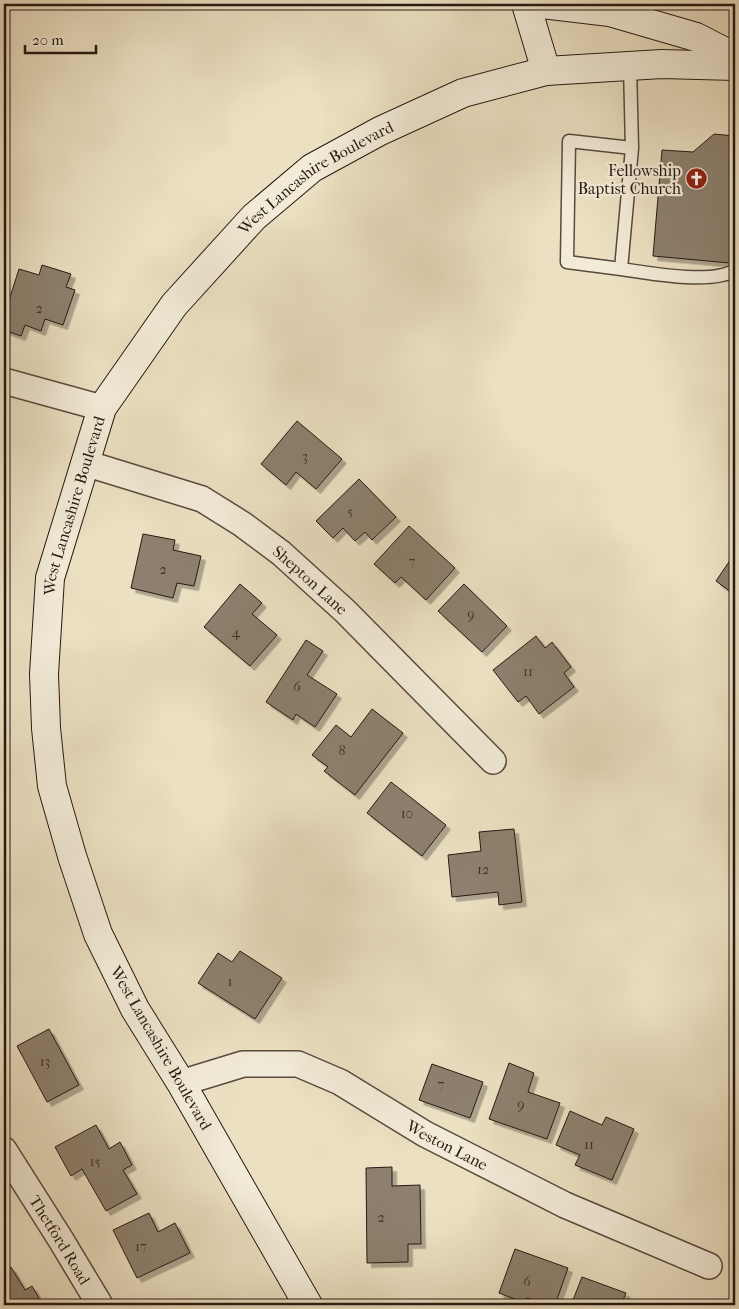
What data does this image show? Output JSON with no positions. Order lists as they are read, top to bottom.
{
  "streets": {
    "main road": ["West Lancashire Boulevard"],
    "street": ["Shepton Lane", "Weston Lane", "Thetford Road"]
  },
  "crossings": [
    ["West Lancashire Boulevard", "Shepton Lane"],
    ["West Lancashire Boulevard", "Weston Lane"]
  ],
  "places": {
    "church": ["Fellowship Baptist Church"]
  },
  "house_numbers": [
    "2",
    "3",
    "5",
    "7",
    "2",
    "9",
    "4",
    "11",
    "6",
    "8",
    "10",
    "12",
    "1",
    "13",
    "7",
    "9",
    "11",
    "15",
    "2",
    "17",
    "6"
  ],
  "scale_bar": "20 m"
}
